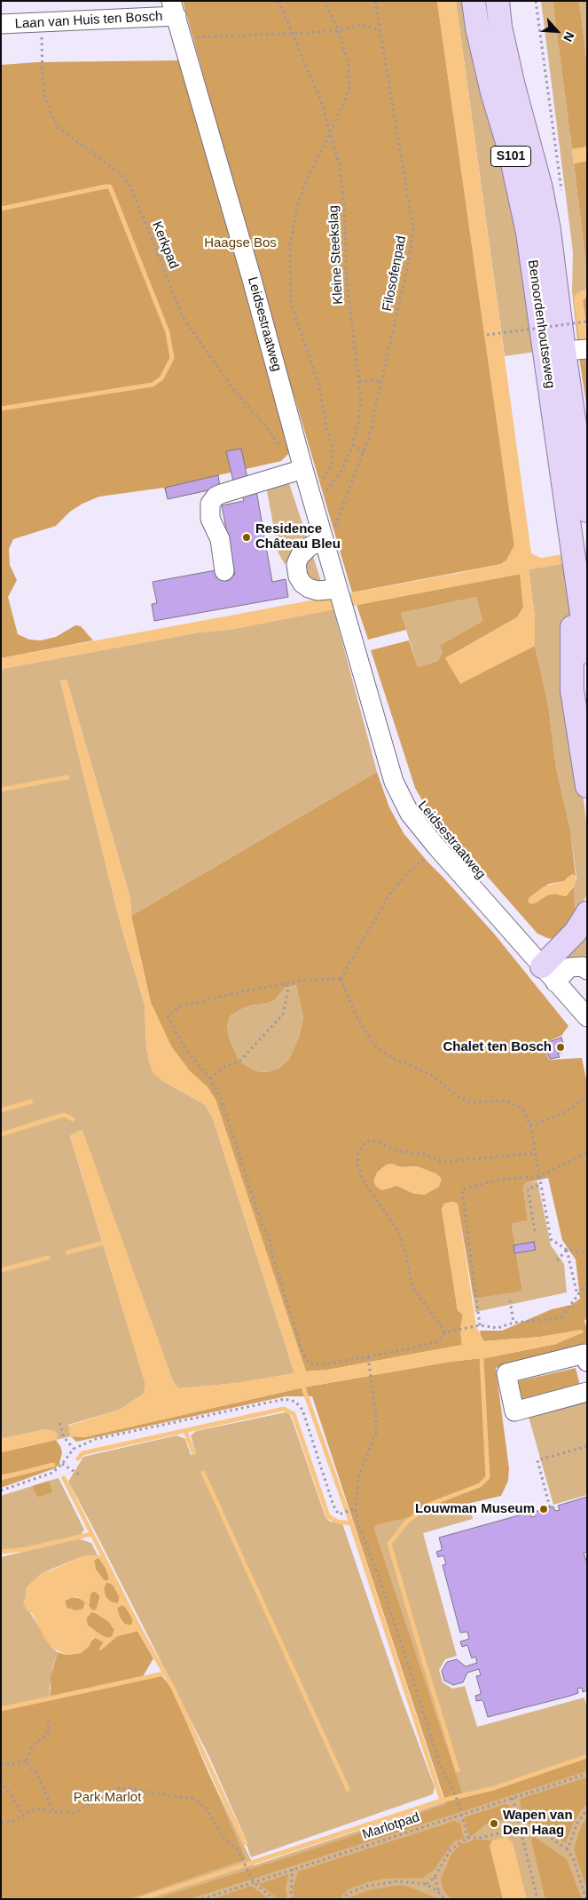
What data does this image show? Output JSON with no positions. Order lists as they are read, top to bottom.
{
  "streets": {
    "main road": ["S101", "Benoordenhoutseweg"],
    "street": ["Laan van Huis ten Bosch", "Leidsestraatweg"],
    "path": [
      "Kerkpad",
      "Kleine Steekslag",
      "Filosofenpad",
      "Marlotpad"
    ]
  },
  "crossings": [
    ["Laan van Huis ten Bosch", "Kerkpad"],
    ["Laan van Huis ten Bosch", "Leidsestraatweg"],
    ["Kleine Steekslag", "Leidsestraatweg"],
    ["Filosofenpad", "Leidsestraatweg"]
  ],
  "parks": ["Haagse Bos", "Park Marlot"],
  "places": [
    "Residence Château Bleu",
    "Chalet ten Bosch",
    "Louwman Museum",
    "Wapen van Den Haag"
  ],
  "north": "bottom right"
}
